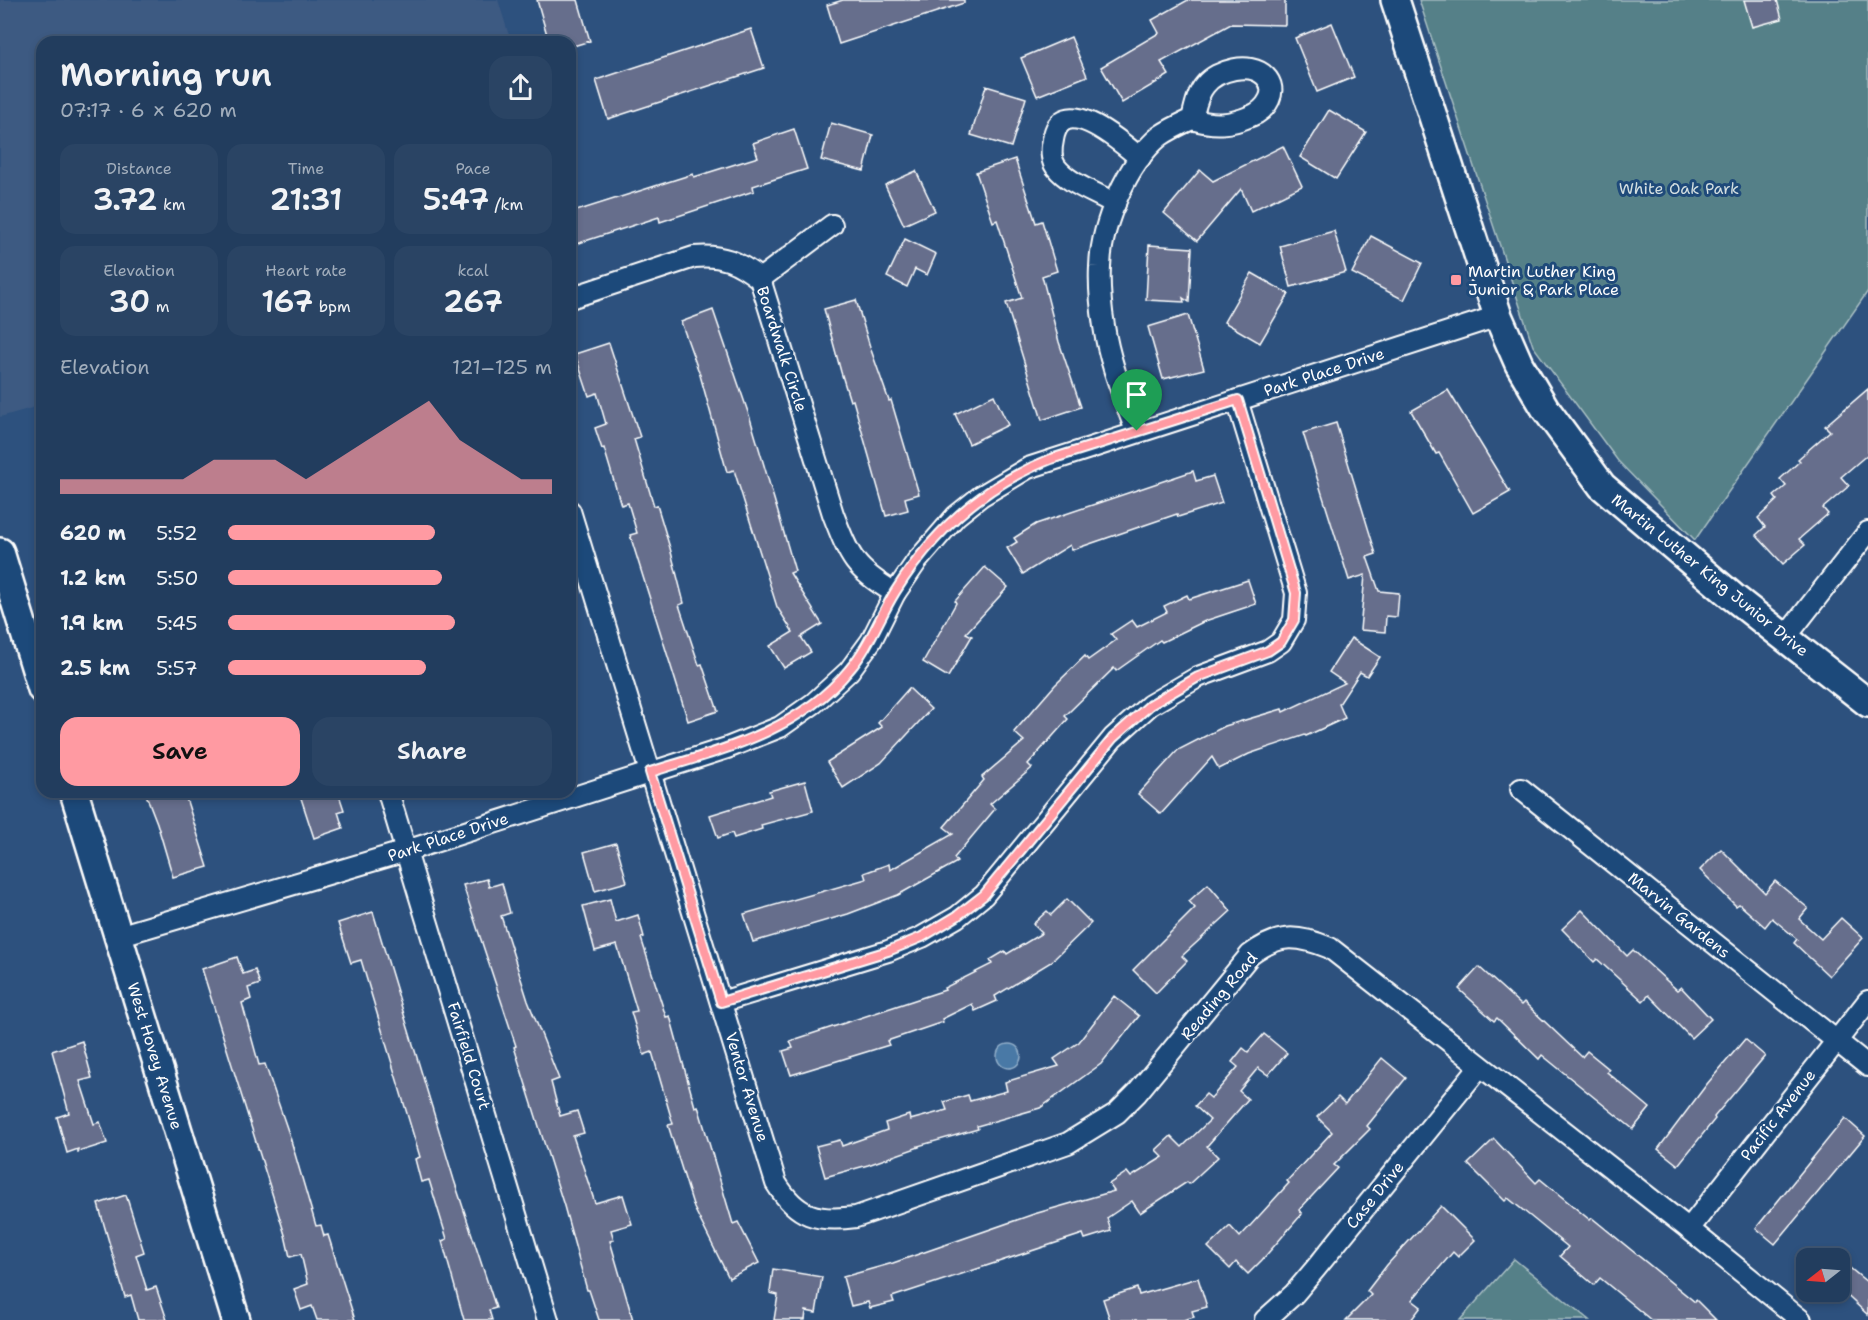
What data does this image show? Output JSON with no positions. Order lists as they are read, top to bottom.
{
  "streets": {
    "main road": ["Martin Luther King Junior Drive", "West Hovey Avenue"],
    "street": [
      "Boardwalk Circle",
      "Park Place Drive",
      "Marvin Gardens",
      "Reading Road",
      "Fairfield Court",
      "Ventor Avenue",
      "Pacific Avenue",
      "Case Drive"
    ]
  },
  "crossings": [
    ["Boardwalk Circle", "Park Place Drive"],
    ["Park Place Drive", "Martin Luther King Junior Drive"],
    ["Park Place Drive", "West Hovey Avenue"],
    ["Park Place Drive", "Fairfield Court"],
    ["Park Place Drive", "Ventor Avenue"],
    ["Marvin Gardens", "Pacific Avenue"],
    ["Reading Road", "Ventor Avenue"],
    ["Reading Road", "Pacific Avenue"],
    ["Reading Road", "Case Drive"]
  ],
  "parks": ["White Oak Park"],
  "places": {
    "transit": ["Martin Luther King Junior & Park Place"]
  },
  "north": "left",
  "page": {
    "heading": ["Morning run", "07:17 · 6 × 620 m"],
    "stats": [
      ["Distance", "3.72 km"],
      ["Time", "21:31"],
      ["Pace", "5:47 /km"],
      ["Elevation", "30 m"],
      ["Heart rate", "167 bpm"],
      ["kcal", "267"]
    ],
    "chart": ["Elevation", "121–125 m"],
    "list": [
      {
        "name": "620 m",
        "note": "5:52"
      },
      {
        "name": "1.2 km",
        "note": "5:50"
      },
      {
        "name": "1.9 km",
        "note": "5:45"
      },
      {
        "name": "2.5 km",
        "note": "5:57"
      }
    ],
    "buttons": ["Save", "Share"]
  }
}
